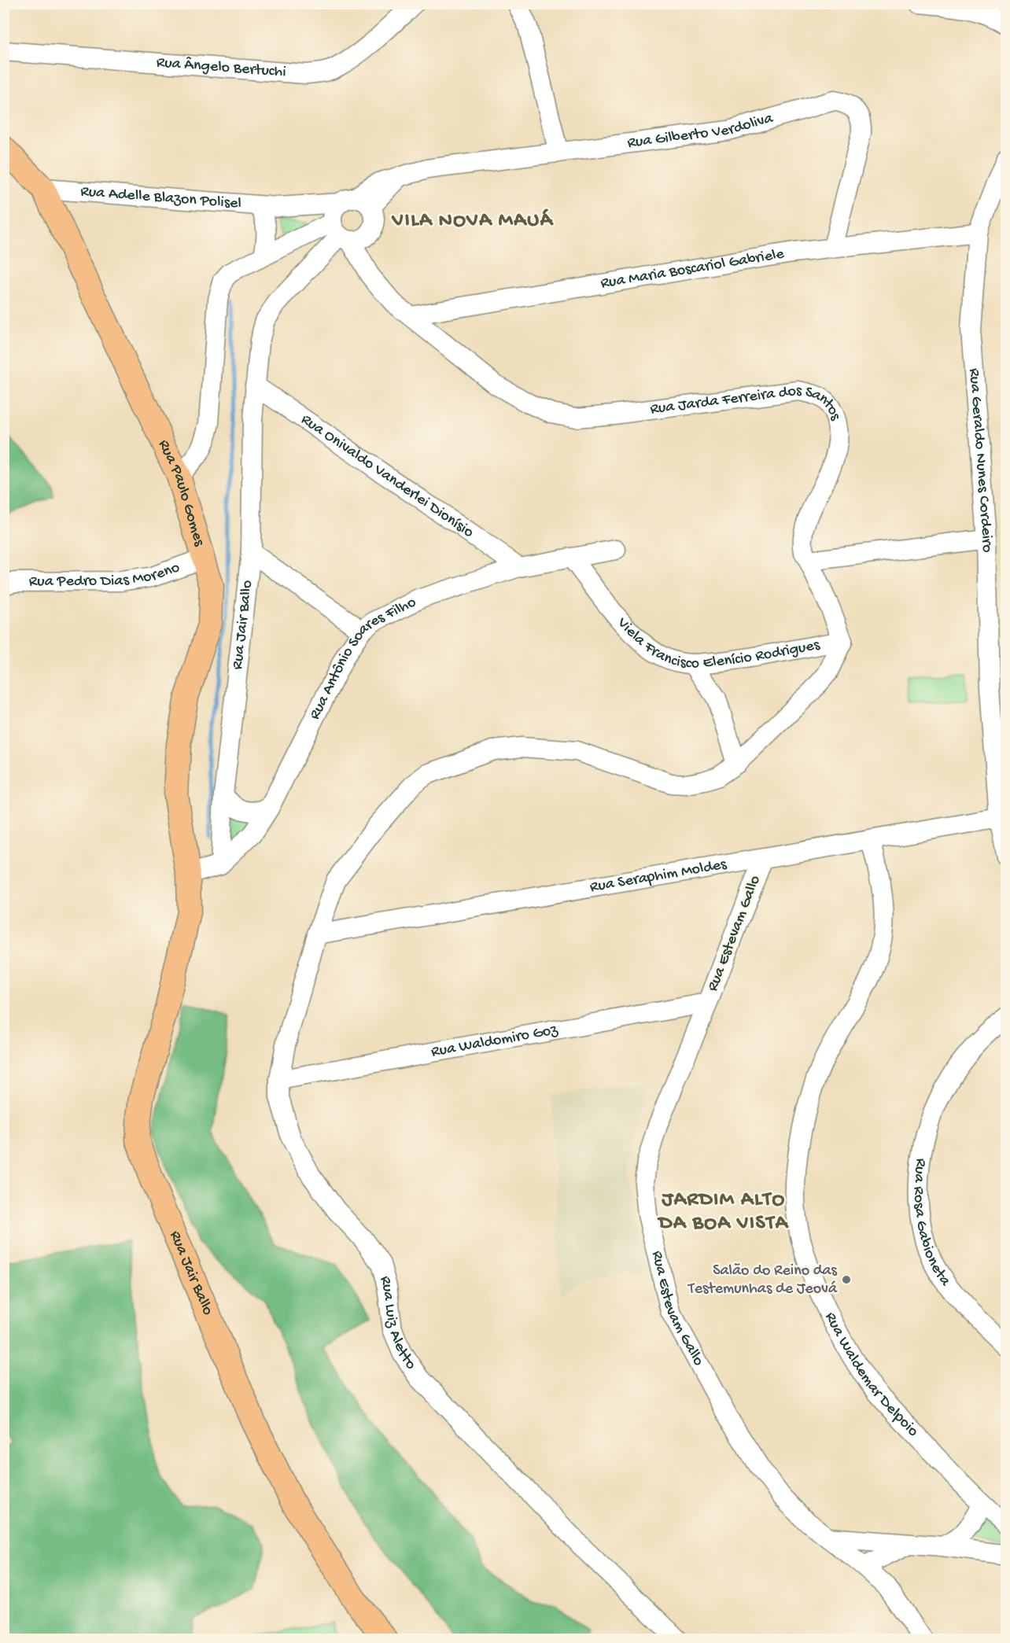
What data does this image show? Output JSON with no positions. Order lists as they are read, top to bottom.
{
  "streets": {
    "main road": ["Rua Paulo Gomes", "Rua Jair Ballo"],
    "street": [
      "Rua Ângelo Bertuchi",
      "Rua Gilberto Verdoliva",
      "Rua Adelle Blazon Polisel",
      "Rua Maria Boscariol Gabriele",
      "Rua Jarda Ferreira dos Santos",
      "Rua Geraldo Nunes Cordeiro",
      "Rua Onivaldo Vanderlei Dionísio",
      "Rua Pedro Dias Moreno",
      "Viela Francisco Elenício Rodrigues",
      "Rua Antônio Soares Filho",
      "Rua Seraphim Moldes",
      "Rua Estevam Gallo",
      "Rua Waldomiro Goz",
      "Rua Rosa Gabioneta",
      "Rua Luiz Aletto",
      "Rua Waldemar Delpoio"
    ]
  },
  "crossings": [
    ["Rua Gilberto Verdoliva", "Rua Adelle Blazon Polisel"],
    ["Rua Gilberto Verdoliva", "Rua Maria Boscariol Gabriele"],
    ["Rua Gilberto Verdoliva", "Rua Jarda Ferreira dos Santos"],
    ["Rua Gilberto Verdoliva", "Rua Jair Ballo"],
    ["Rua Adelle Blazon Polisel", "Rua Jarda Ferreira dos Santos"],
    ["Rua Adelle Blazon Polisel", "Rua Paulo Gomes"],
    ["Rua Adelle Blazon Polisel", "Rua Jair Ballo"],
    ["Rua Maria Boscariol Gabriele", "Rua Jarda Ferreira dos Santos"],
    ["Rua Maria Boscariol Gabriele", "Rua Geraldo Nunes Cordeiro"],
    ["Rua Jarda Ferreira dos Santos", "Rua Jair Ballo"],
    ["Rua Jarda Ferreira dos Santos", "Viela Francisco Elenício Rodrigues"],
    ["Rua Geraldo Nunes Cordeiro", "Rua Seraphim Moldes"],
    ["Rua Onivaldo Vanderlei Dionísio", "Rua Jair Ballo"],
    ["Rua Onivaldo Vanderlei Dionísio", "Rua Antônio Soares Filho"],
    ["Rua Paulo Gomes", "Rua Pedro Dias Moreno"],
    ["Rua Paulo Gomes", "Rua Jair Ballo"],
    ["Rua Paulo Gomes", "Rua Antônio Soares Filho"],
    ["Rua Jair Ballo", "Rua Antônio Soares Filho"],
    ["Viela Francisco Elenício Rodrigues", "Rua Antônio Soares Filho"],
    ["Rua Seraphim Moldes", "Rua Estevam Gallo"],
    ["Rua Seraphim Moldes", "Rua Luiz Aletto"],
    ["Rua Seraphim Moldes", "Rua Waldemar Delpoio"],
    ["Rua Estevam Gallo", "Rua Waldomiro Goz"],
    ["Rua Waldomiro Goz", "Rua Luiz Aletto"]
  ],
  "districts": ["VILA NOVA MAUÁ", "JARDIM ALTO DA BOA VISTA"],
  "places": ["Salão do Reino das Testemunhas de Jeová"]
}
